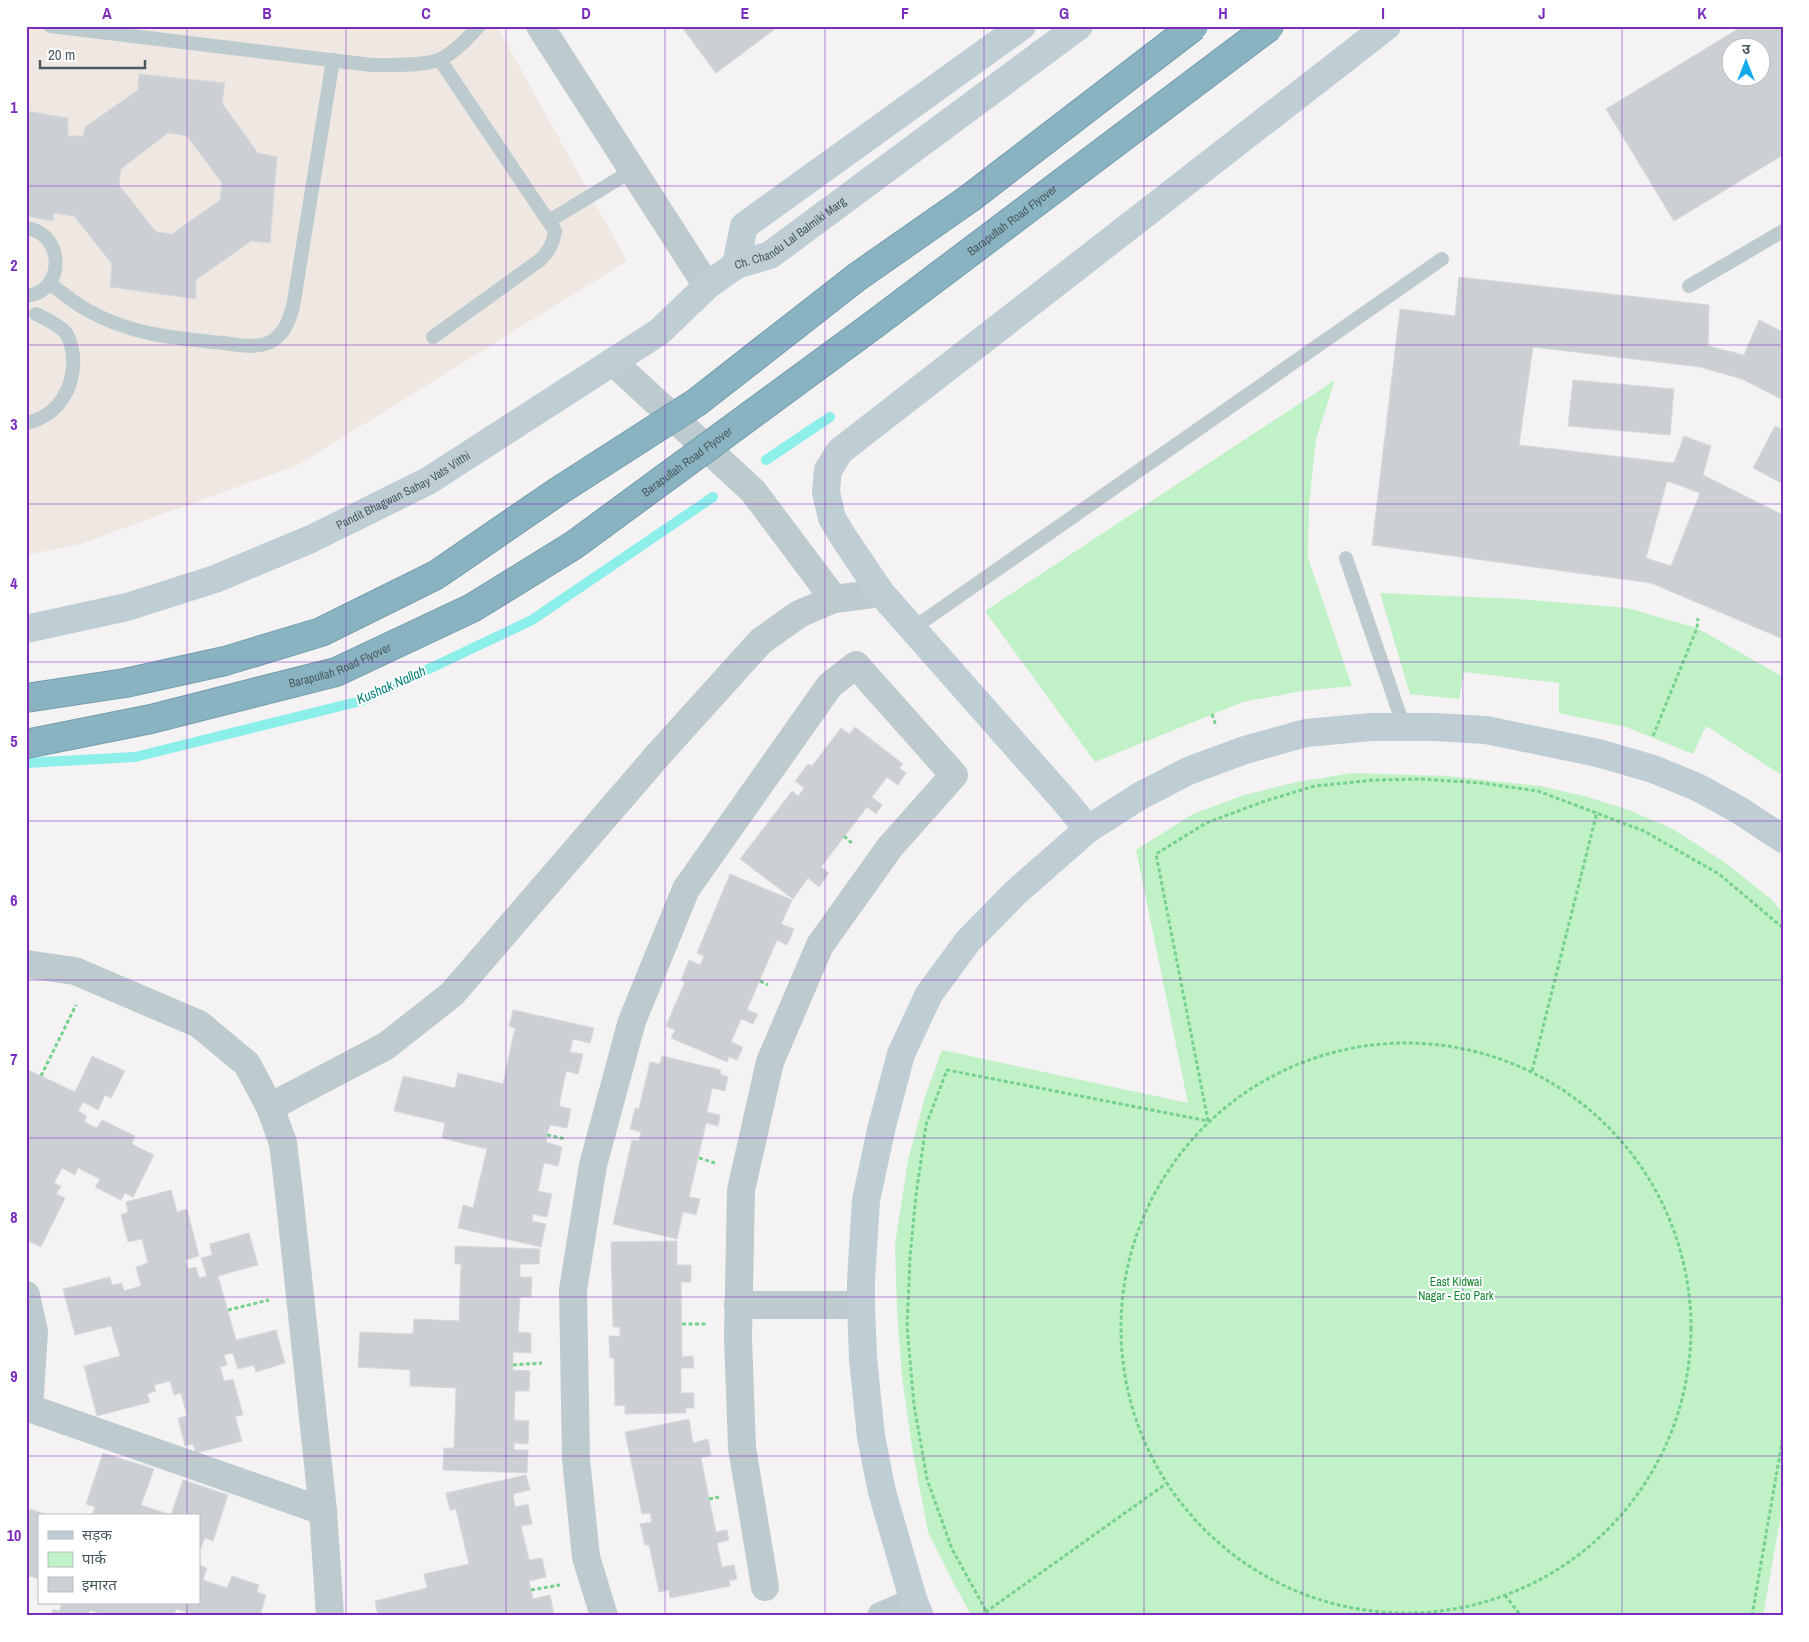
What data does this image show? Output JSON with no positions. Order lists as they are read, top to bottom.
{
  "streets": {
    "highway": ["Barapullah Road Flyover"],
    "street": ["Ch. Chandu Lal Balmiki Marg", "Pandit Bhagwan Sahay Vats Vitthi"]
  },
  "crossings": [
    ["Ch. Chandu Lal Balmiki Marg", "Pandit Bhagwan Sahay Vats Vitthi"]
  ],
  "water": ["Kushak Nallah"],
  "parks": ["East Kidwai Nagar - Eco Park"],
  "legend": ["सड़क", "पार्क", "इमारत"],
  "scale_bar": "20 m",
  "north": "top",
  "grid": {
    "columns": [
      "A",
      "B",
      "C",
      "D",
      "E",
      "F",
      "G",
      "H",
      "I",
      "J",
      "K"
    ],
    "rows": [
      "1",
      "2",
      "3",
      "4",
      "5",
      "6",
      "7",
      "8",
      "9",
      "10"
    ]
  }
}
